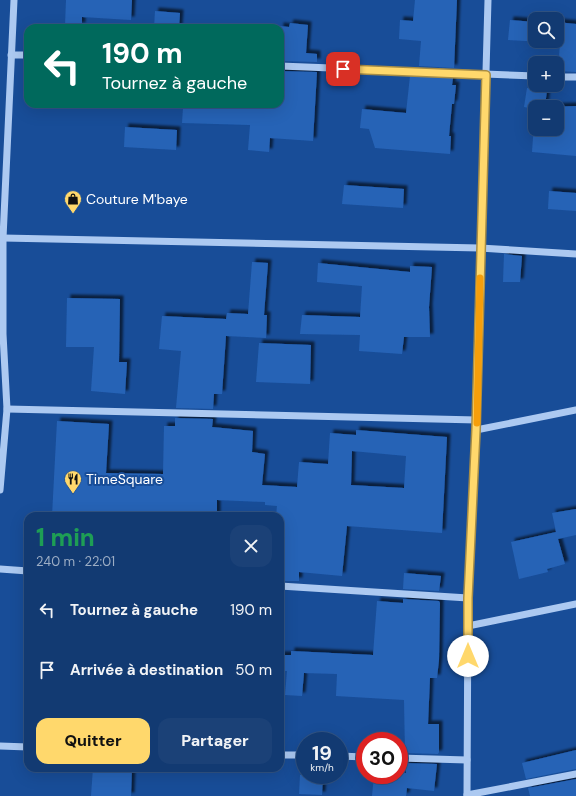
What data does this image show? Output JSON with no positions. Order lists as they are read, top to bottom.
{
  "places": {
    "shop": ["Couture M'baye"],
    "restaurant": ["TimeSquare"]
  },
  "page": {
    "map_buttons": ["+", "−"],
    "turn": ["190 m", "Tournez à gauche"],
    "heading": ["1 min", "240 m · 22:01"],
    "list": [
      {
        "name": "Tournez à gauche",
        "value": "190 m"
      },
      {
        "name": "Arrivée à destination",
        "value": "50 m"
      }
    ],
    "buttons": ["Quitter", "Partager"],
    "speed": "19 km/h",
    "limit": "30"
  }
}
